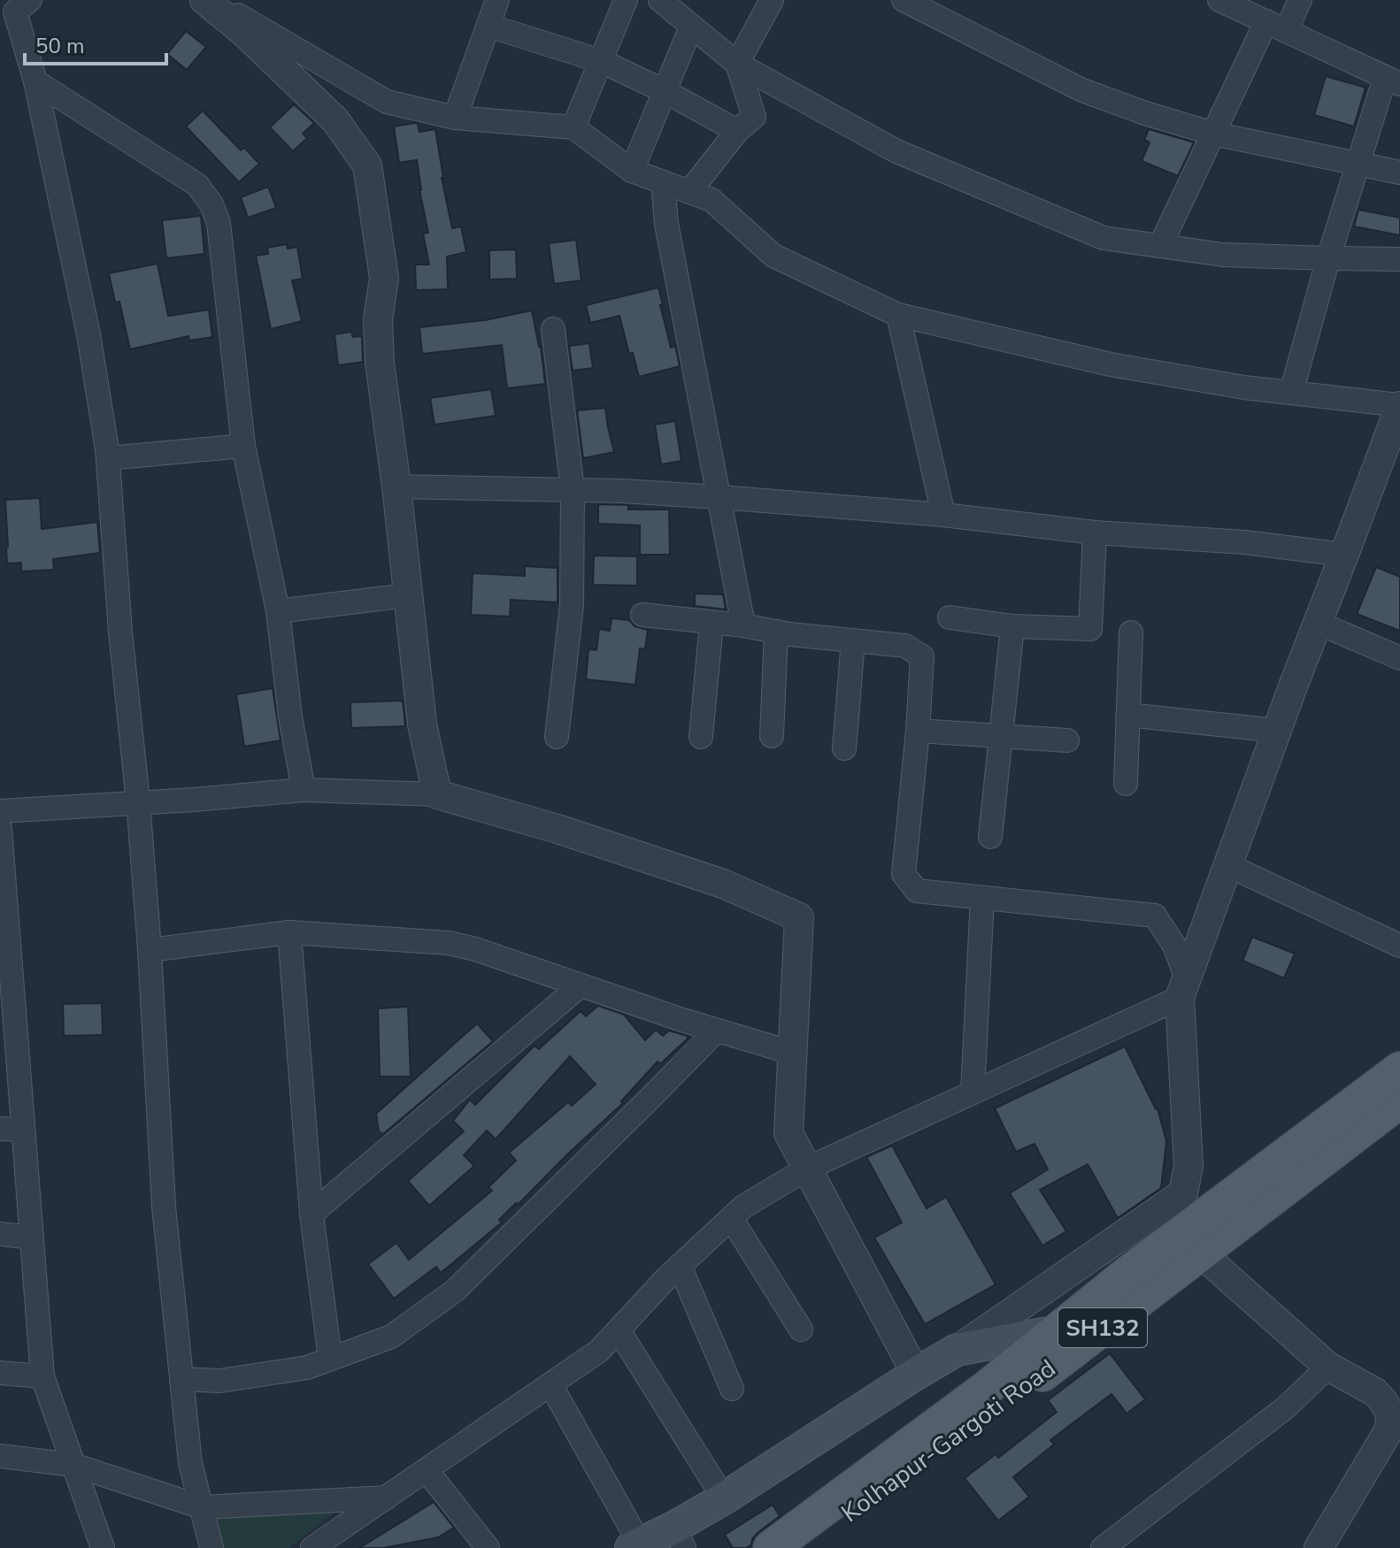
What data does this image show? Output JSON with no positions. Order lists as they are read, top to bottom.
{
  "streets": {
    "main road": ["SH132", "Kolhapur-Gargoti Road"]
  },
  "scale_bar": "50 m"
}
